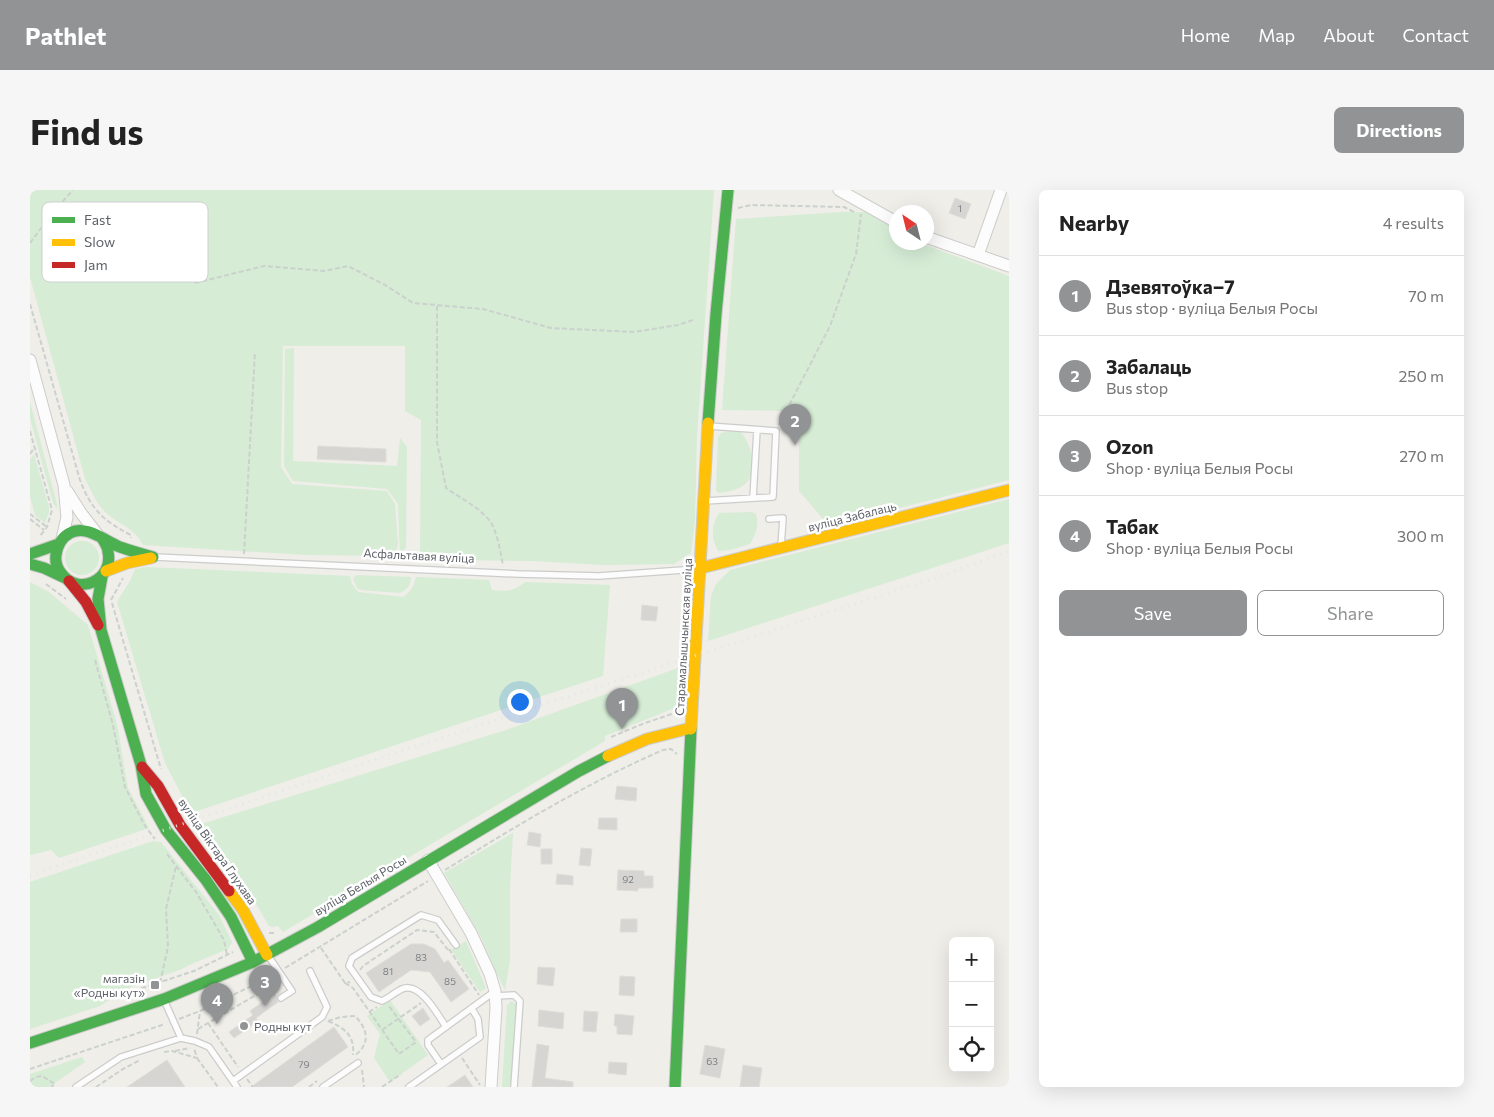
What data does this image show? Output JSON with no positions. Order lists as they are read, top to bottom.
{
  "streets": {
    "main road": [
      "вуліца Забалаць",
      "Старамалышчынская вуліца",
      "вуліца Віктара Глухава",
      "вуліца Белыя Росы"
    ],
    "lane": ["Асфальтавая вуліца"]
  },
  "crossings": [
    ["вуліца Забалаць", "Старамалышчынская вуліца"],
    ["Старамалышчынская вуліца", "вуліца Белыя Росы"],
    ["вуліца Віктара Глухава", "вуліца Белыя Росы"]
  ],
  "places": {
    "transit": ["магазін «Родны кут»"],
    "other": ["Родны кут"]
  },
  "house_numbers": [
    "1",
    "92",
    "83",
    "81",
    "85",
    "63",
    "79"
  ],
  "legend": ["Fast", "Slow", "Jam"],
  "north": "top left",
  "page": {
    "header": "Pathlet",
    "nav": [
      "Home",
      "Map",
      "About",
      "Contact"
    ],
    "buttons": [
      "Directions",
      ["Save", "Share"]
    ],
    "title": "Find us",
    "heading": ["Nearby", "4 results"],
    "list": [
      {
        "mark": "1",
        "name": "Дзевятоўка–7",
        "note": "Bus stop · вуліца Белыя Росы",
        "value": "70 m"
      },
      {
        "mark": "2",
        "name": "Забалаць",
        "note": "Bus stop",
        "value": "250 m"
      },
      {
        "mark": "3",
        "name": "Ozon",
        "note": "Shop · вуліца Белыя Росы",
        "value": "270 m"
      },
      {
        "mark": "4",
        "name": "Табак",
        "note": "Shop · вуліца Белыя Росы",
        "value": "300 m"
      }
    ],
    "pins": [
      "2",
      "1",
      "3",
      "4"
    ],
    "map_buttons": ["+", "−"]
  }
}
